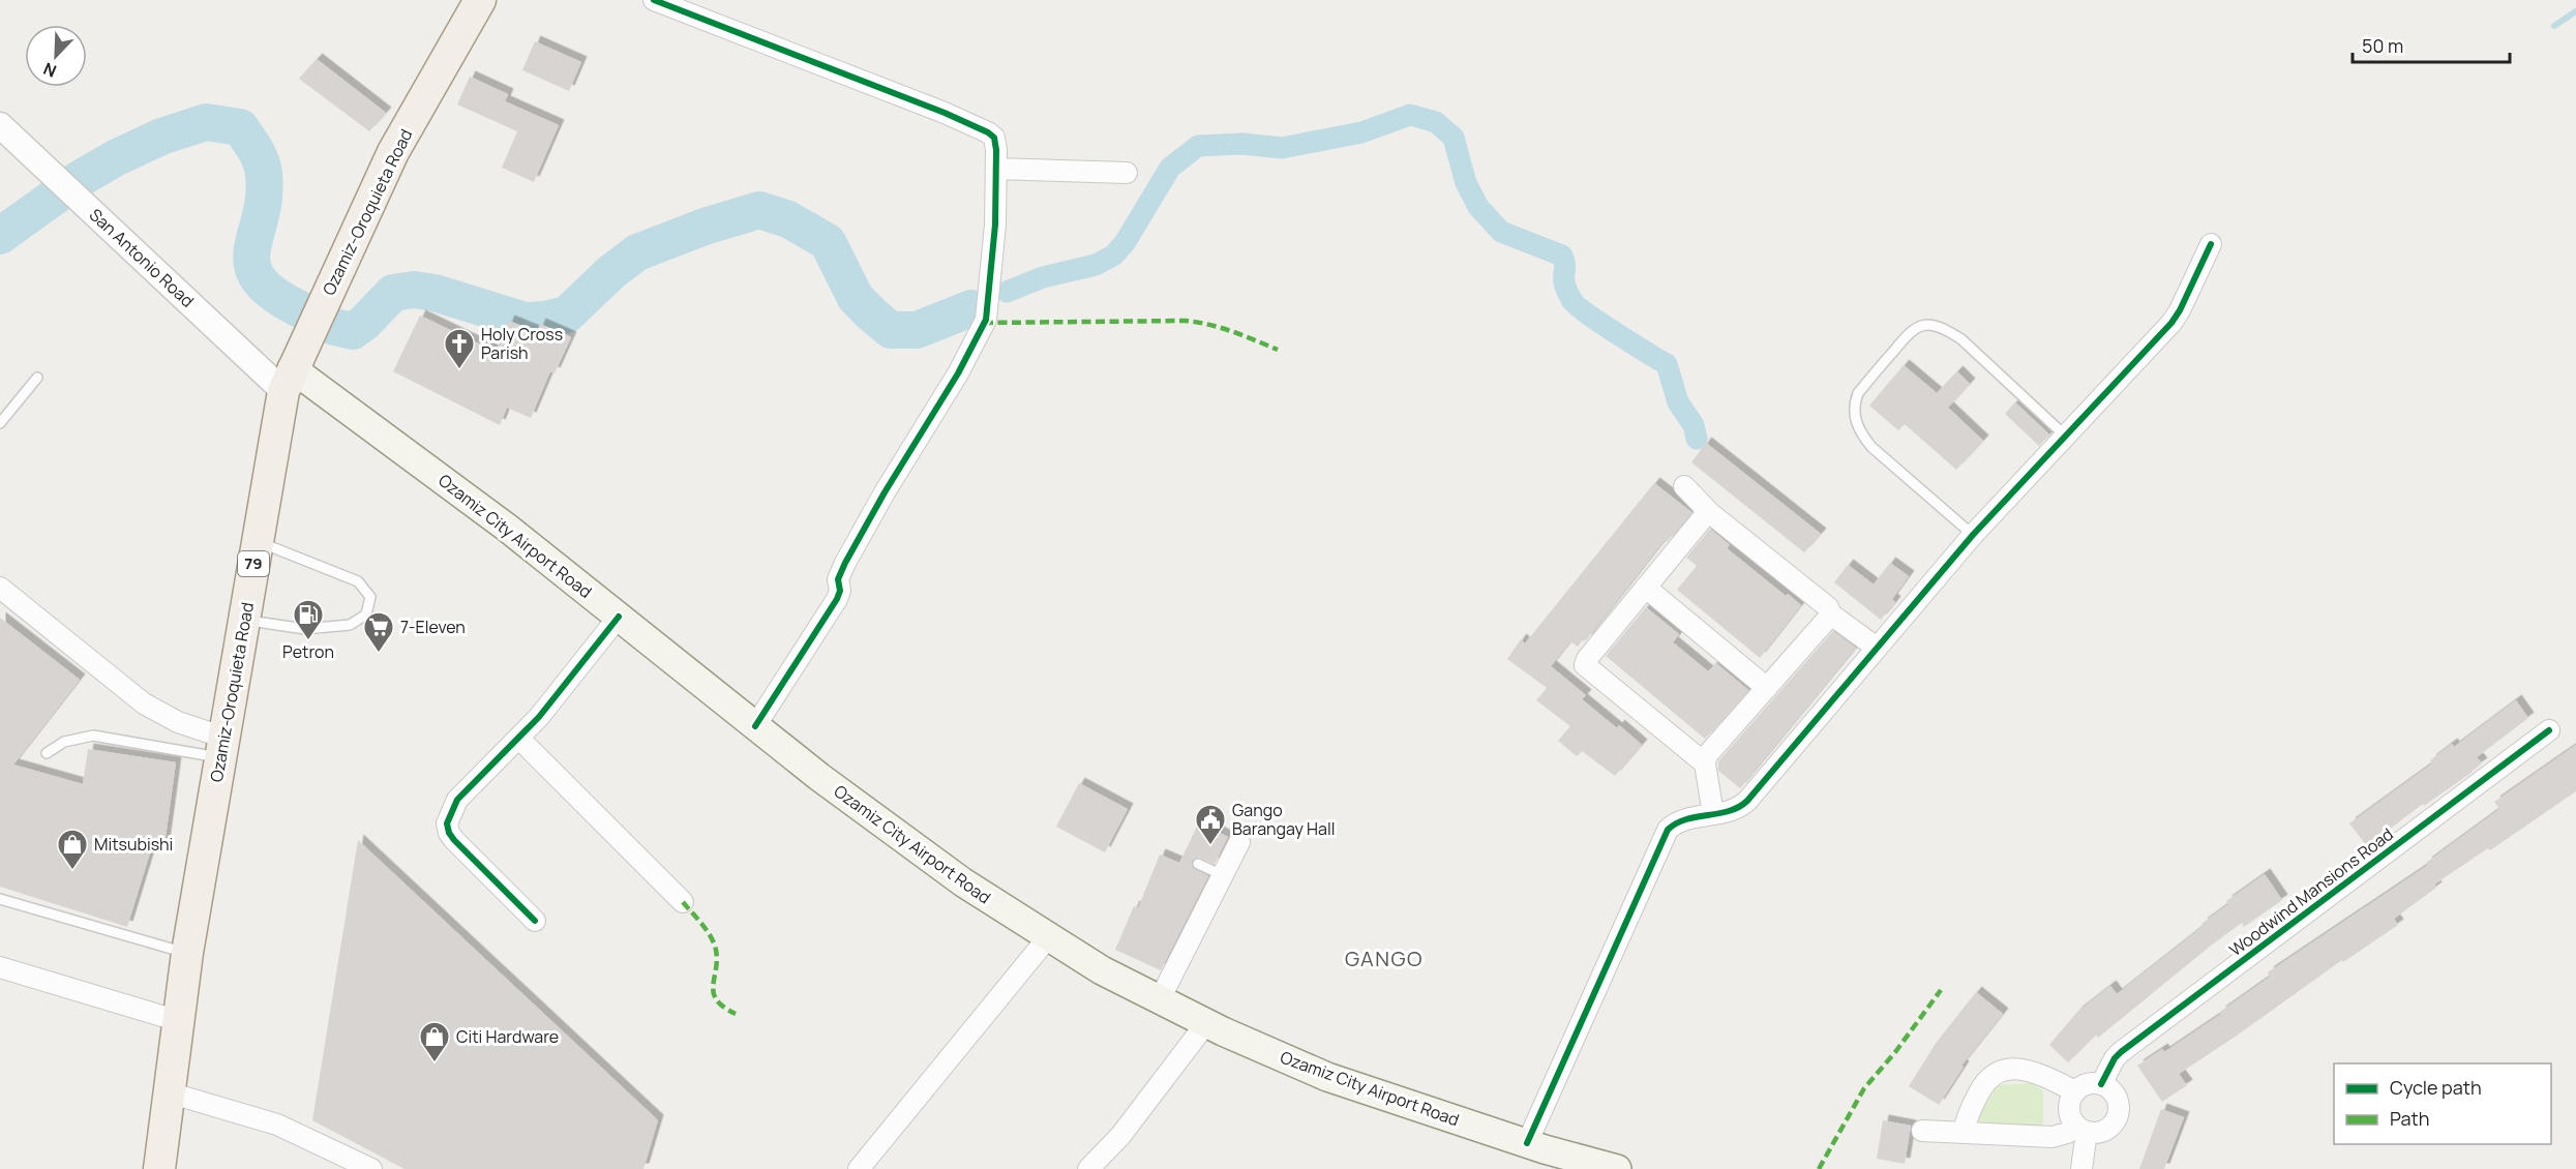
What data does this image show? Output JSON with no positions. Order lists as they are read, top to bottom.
{
  "streets": {
    "main road": ["Ozamiz-Oroquieta Road", "Ozamiz City Airport Road", "79"],
    "street": ["San Antonio Road", "Woodwind Mansions Road"]
  },
  "crossings": [
    ["Ozamiz-Oroquieta Road", "San Antonio Road"],
    ["Ozamiz-Oroquieta Road", "Ozamiz City Airport Road"],
    ["San Antonio Road", "Ozamiz City Airport Road"]
  ],
  "districts": ["GANGO"],
  "places": {
    "church": ["Holy Cross Parish"],
    "fuel station": ["Petron"],
    "supermarket": ["7-Eleven"],
    "public building": ["Gango Barangay Hall"],
    "shop": ["Mitsubishi", "Citi Hardware"]
  },
  "legend": ["Cycle path", "Path"],
  "scale_bar": "50 m",
  "north": "bottom left"
}
